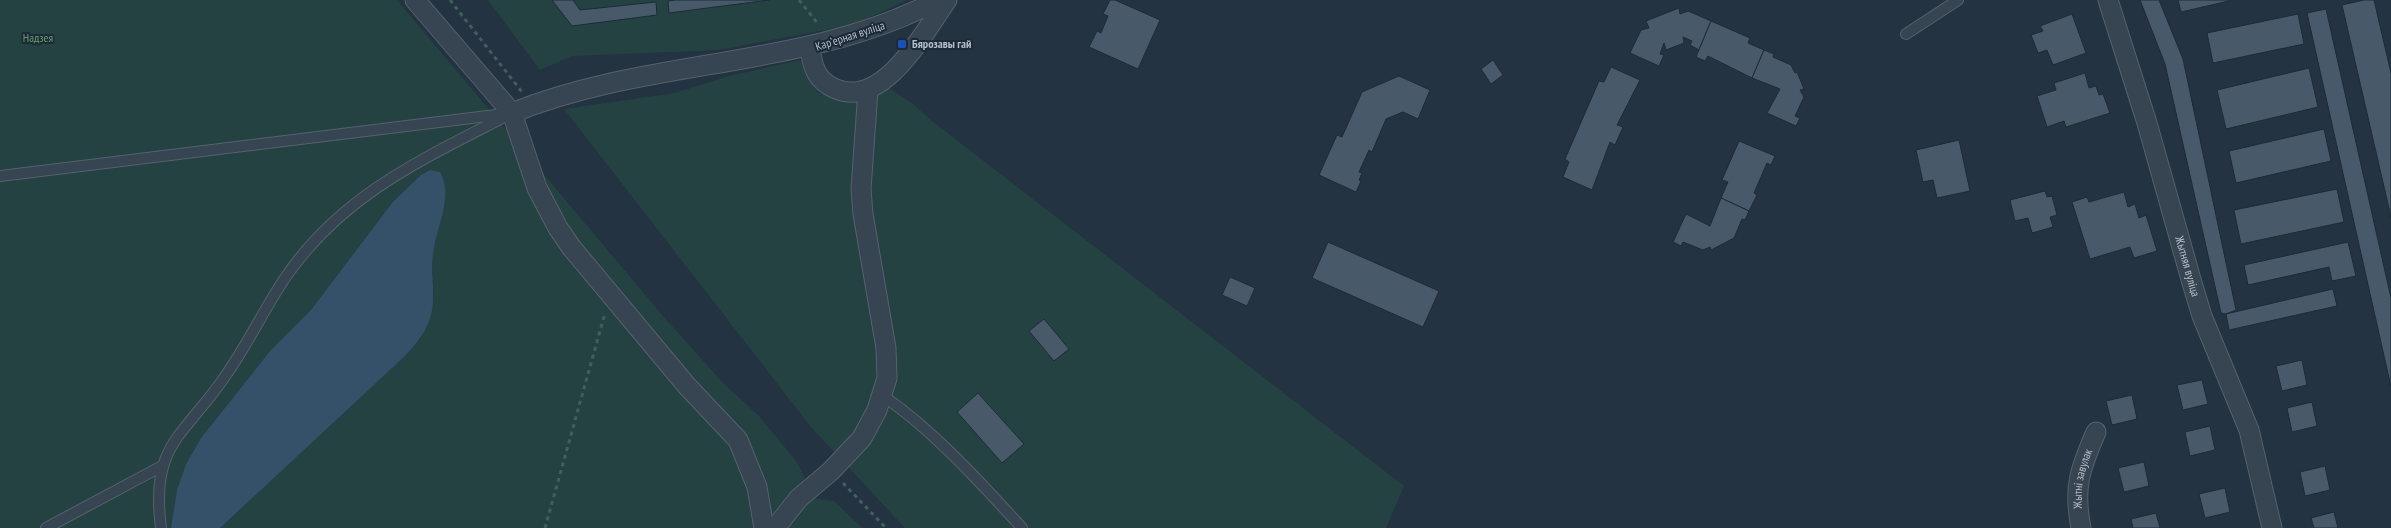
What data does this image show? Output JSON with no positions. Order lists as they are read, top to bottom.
{
  "streets": {
    "street": ["Карʼерная вуліца", "Жытняя вуліца", "Жытні завулак"]
  },
  "parks": ["Надзея"],
  "places": {
    "transit": ["Бярозавы гай"]
  }
}
